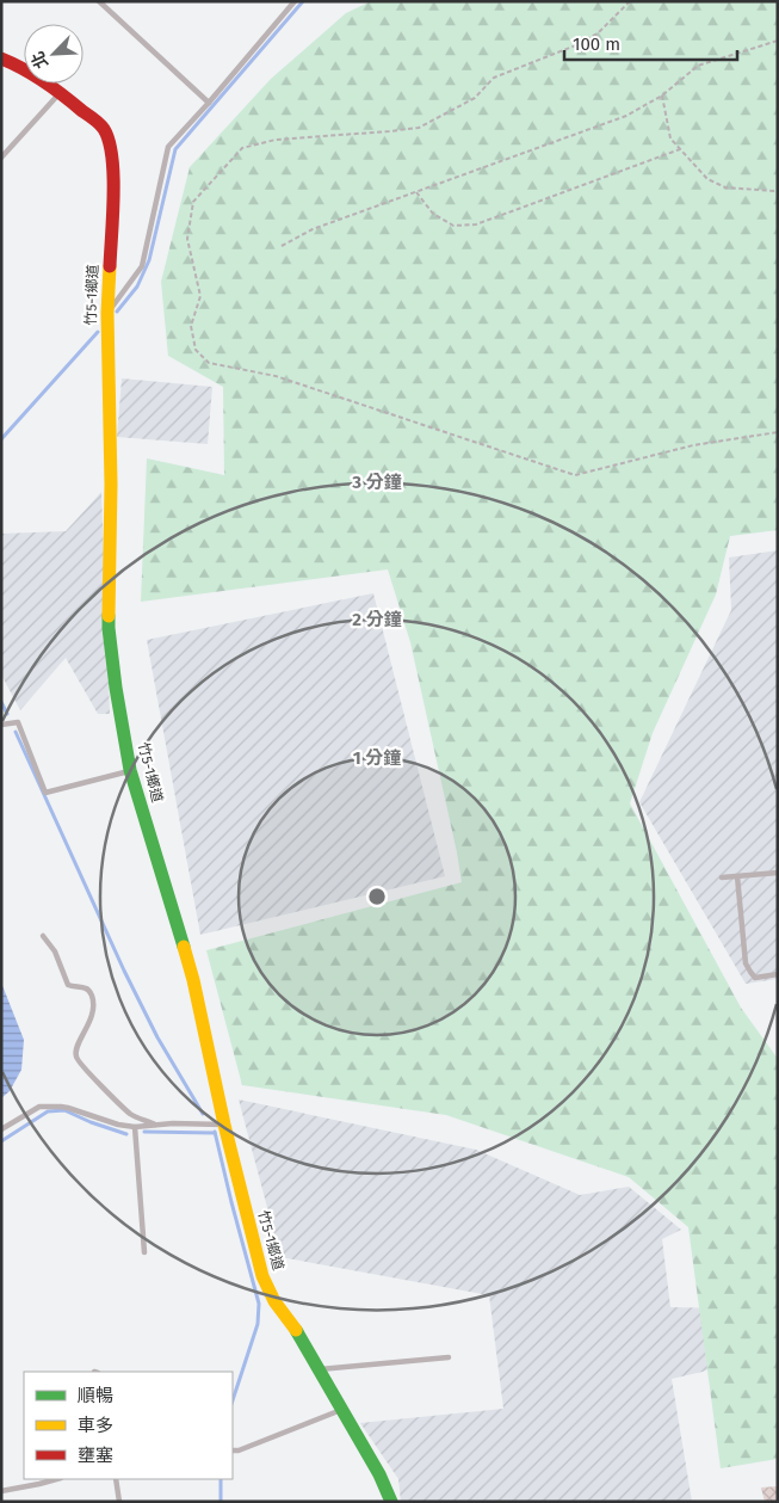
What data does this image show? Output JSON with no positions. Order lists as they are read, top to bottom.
{
  "streets": {
    "street": ["竹5-1鄉道"]
  },
  "legend": ["順暢", "車多", "壅塞"],
  "scale_bar": "100 m",
  "north": "bottom left",
  "rings": ["3 分鐘", "2 分鐘", "1 分鐘"]
}
